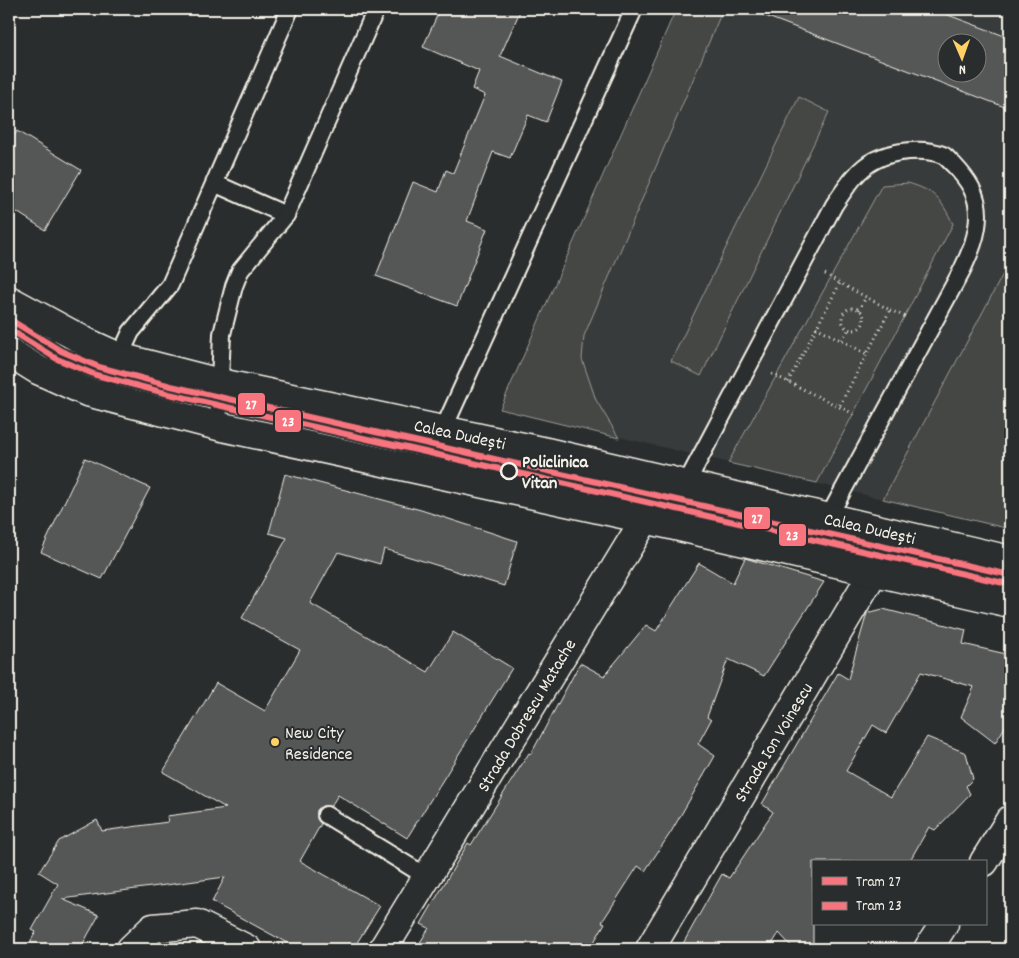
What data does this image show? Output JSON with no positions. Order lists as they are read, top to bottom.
{
  "streets": {
    "main road": ["Calea Dudești", "Strada Dobrescu Matache", "Strada Ion Voinescu"]
  },
  "crossings": [
    ["Calea Dudești", "Strada Dobrescu Matache"],
    ["Calea Dudești", "Strada Ion Voinescu"]
  ],
  "places": ["Policlinica Vitan", "New City Residence"],
  "lines": ["tram line 27", "tram line 23"],
  "legend": ["Tram 27", "Tram 23"],
  "north": "bottom"
}
